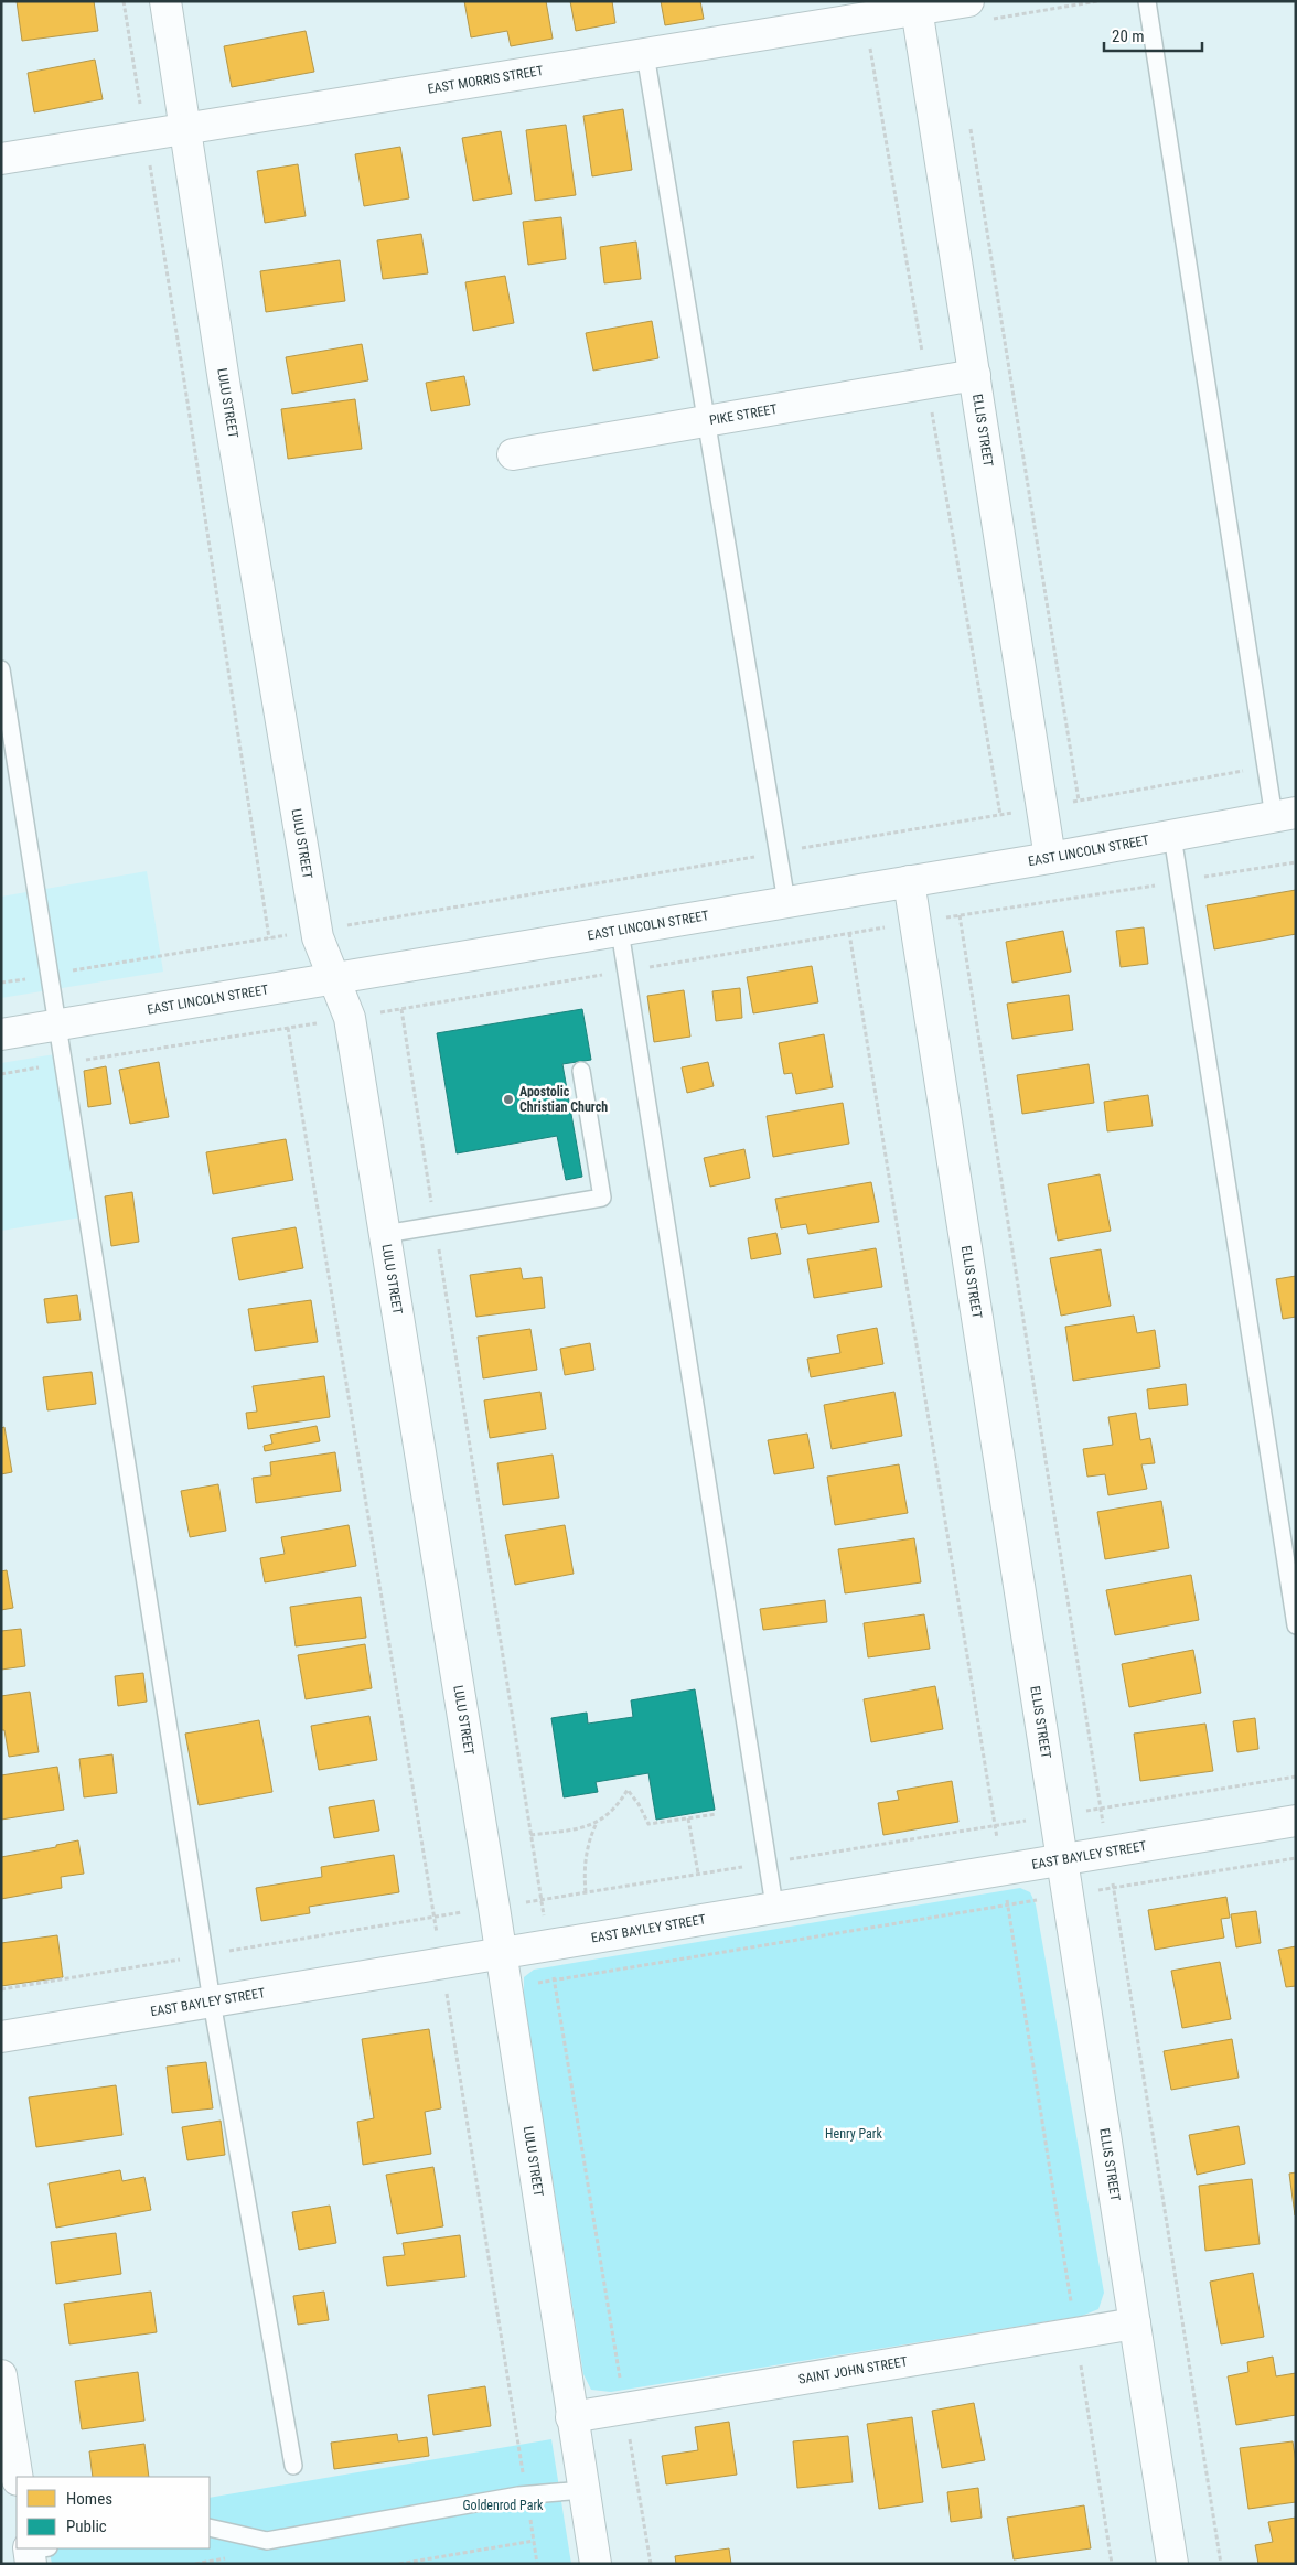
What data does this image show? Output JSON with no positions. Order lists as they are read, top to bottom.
{
  "streets": {
    "street": [
      "EAST MORRIS STREET",
      "LULU STREET",
      "PIKE STREET",
      "ELLIS STREET",
      "EAST LINCOLN STREET",
      "EAST BAYLEY STREET",
      "SAINT JOHN STREET"
    ]
  },
  "crossings": [
    ["EAST MORRIS STREET", "LULU STREET"],
    ["EAST MORRIS STREET", "ELLIS STREET"],
    ["LULU STREET", "EAST LINCOLN STREET"],
    ["LULU STREET", "EAST BAYLEY STREET"],
    ["LULU STREET", "SAINT JOHN STREET"],
    ["PIKE STREET", "ELLIS STREET"],
    ["ELLIS STREET", "EAST LINCOLN STREET"],
    ["ELLIS STREET", "EAST BAYLEY STREET"],
    ["ELLIS STREET", "SAINT JOHN STREET"]
  ],
  "parks": ["Henry Park", "Goldenrod Park"],
  "places": ["Apostolic Christian Church"],
  "legend": ["Homes", "Public"],
  "scale_bar": "20 m"
}
